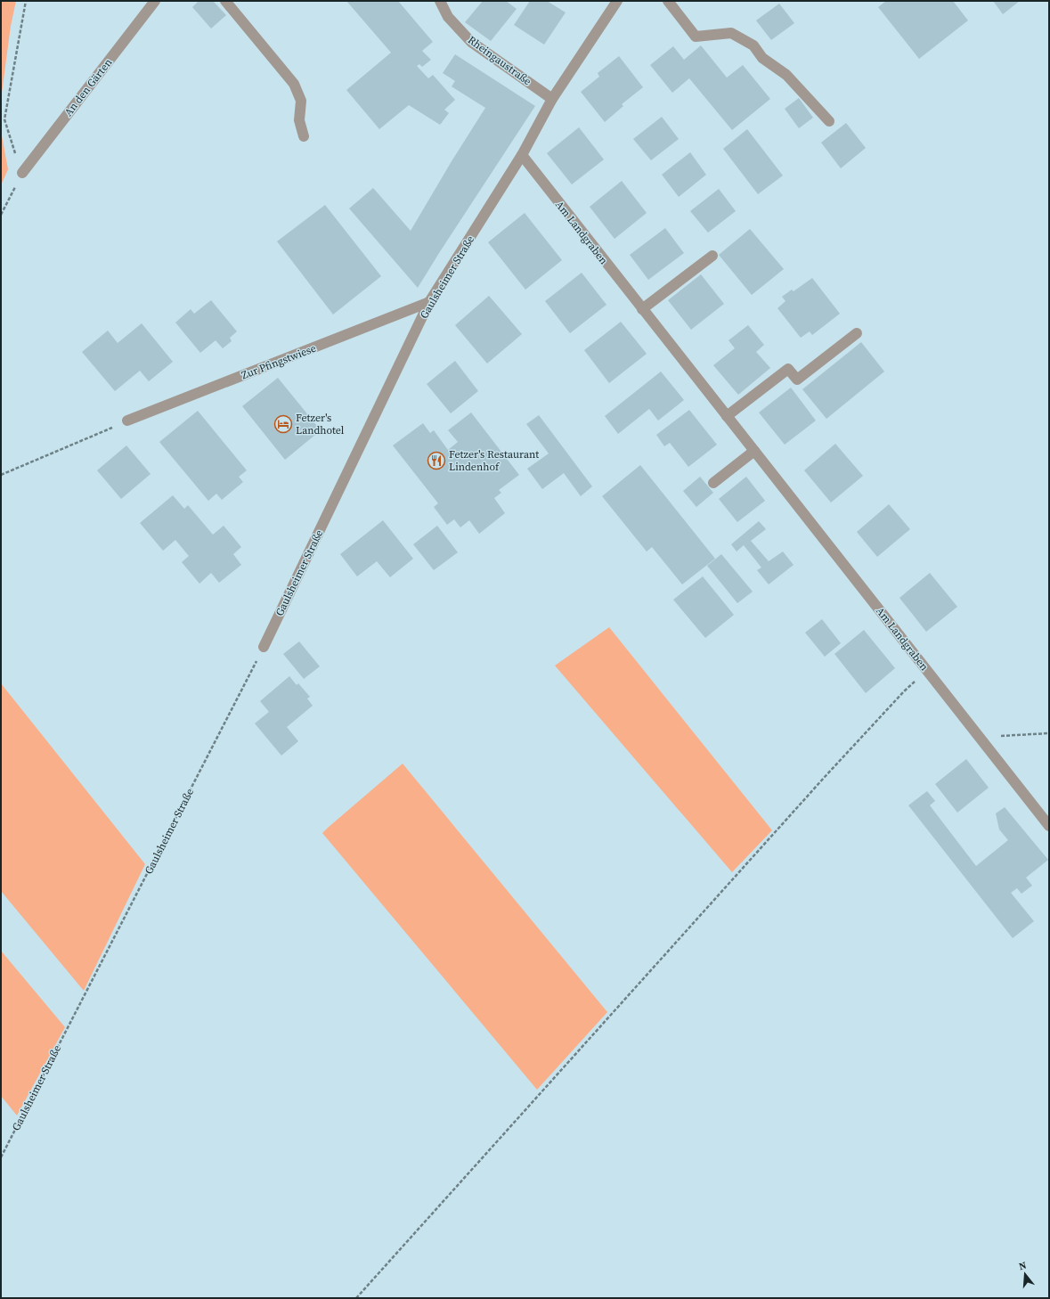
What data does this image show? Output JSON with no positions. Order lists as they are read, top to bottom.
{
  "streets": {
    "street": [
      "Rheingaustraße",
      "An den Gärten",
      "Am Landgraben",
      "Gaulsheimer Straße",
      "Zur Pfingstwiese"
    ]
  },
  "crossings": [
    ["Rheingaustraße", "Gaulsheimer Straße"],
    ["Am Landgraben", "Gaulsheimer Straße"],
    ["Gaulsheimer Straße", "Zur Pfingstwiese"]
  ],
  "places": {
    "hotel": ["Fetzer's Landhotel"],
    "restaurant": ["Fetzer's Restaurant Lindenhof"]
  },
  "north": "top"
}
